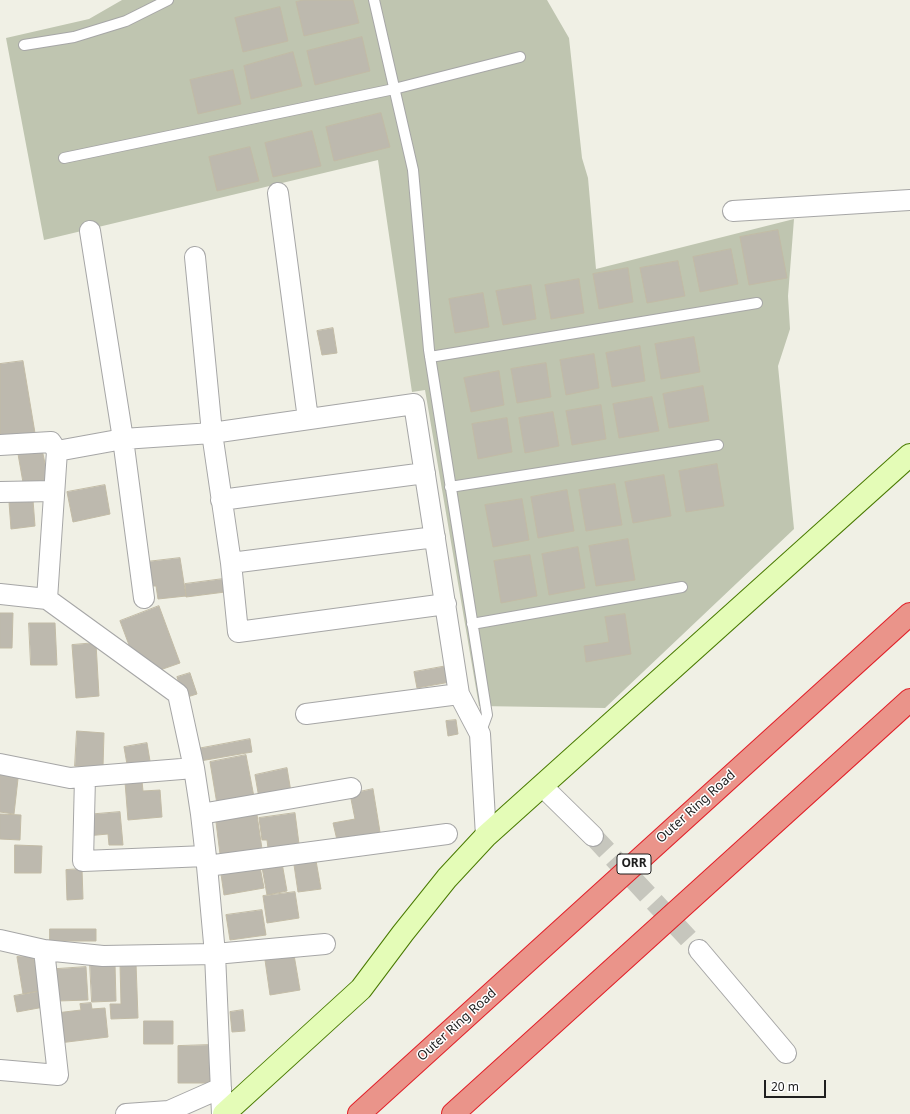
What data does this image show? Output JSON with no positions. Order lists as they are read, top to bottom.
{
  "streets": {
    "highway": ["Outer Ring Road", "ORR"]
  },
  "scale_bar": "20 m"
}
